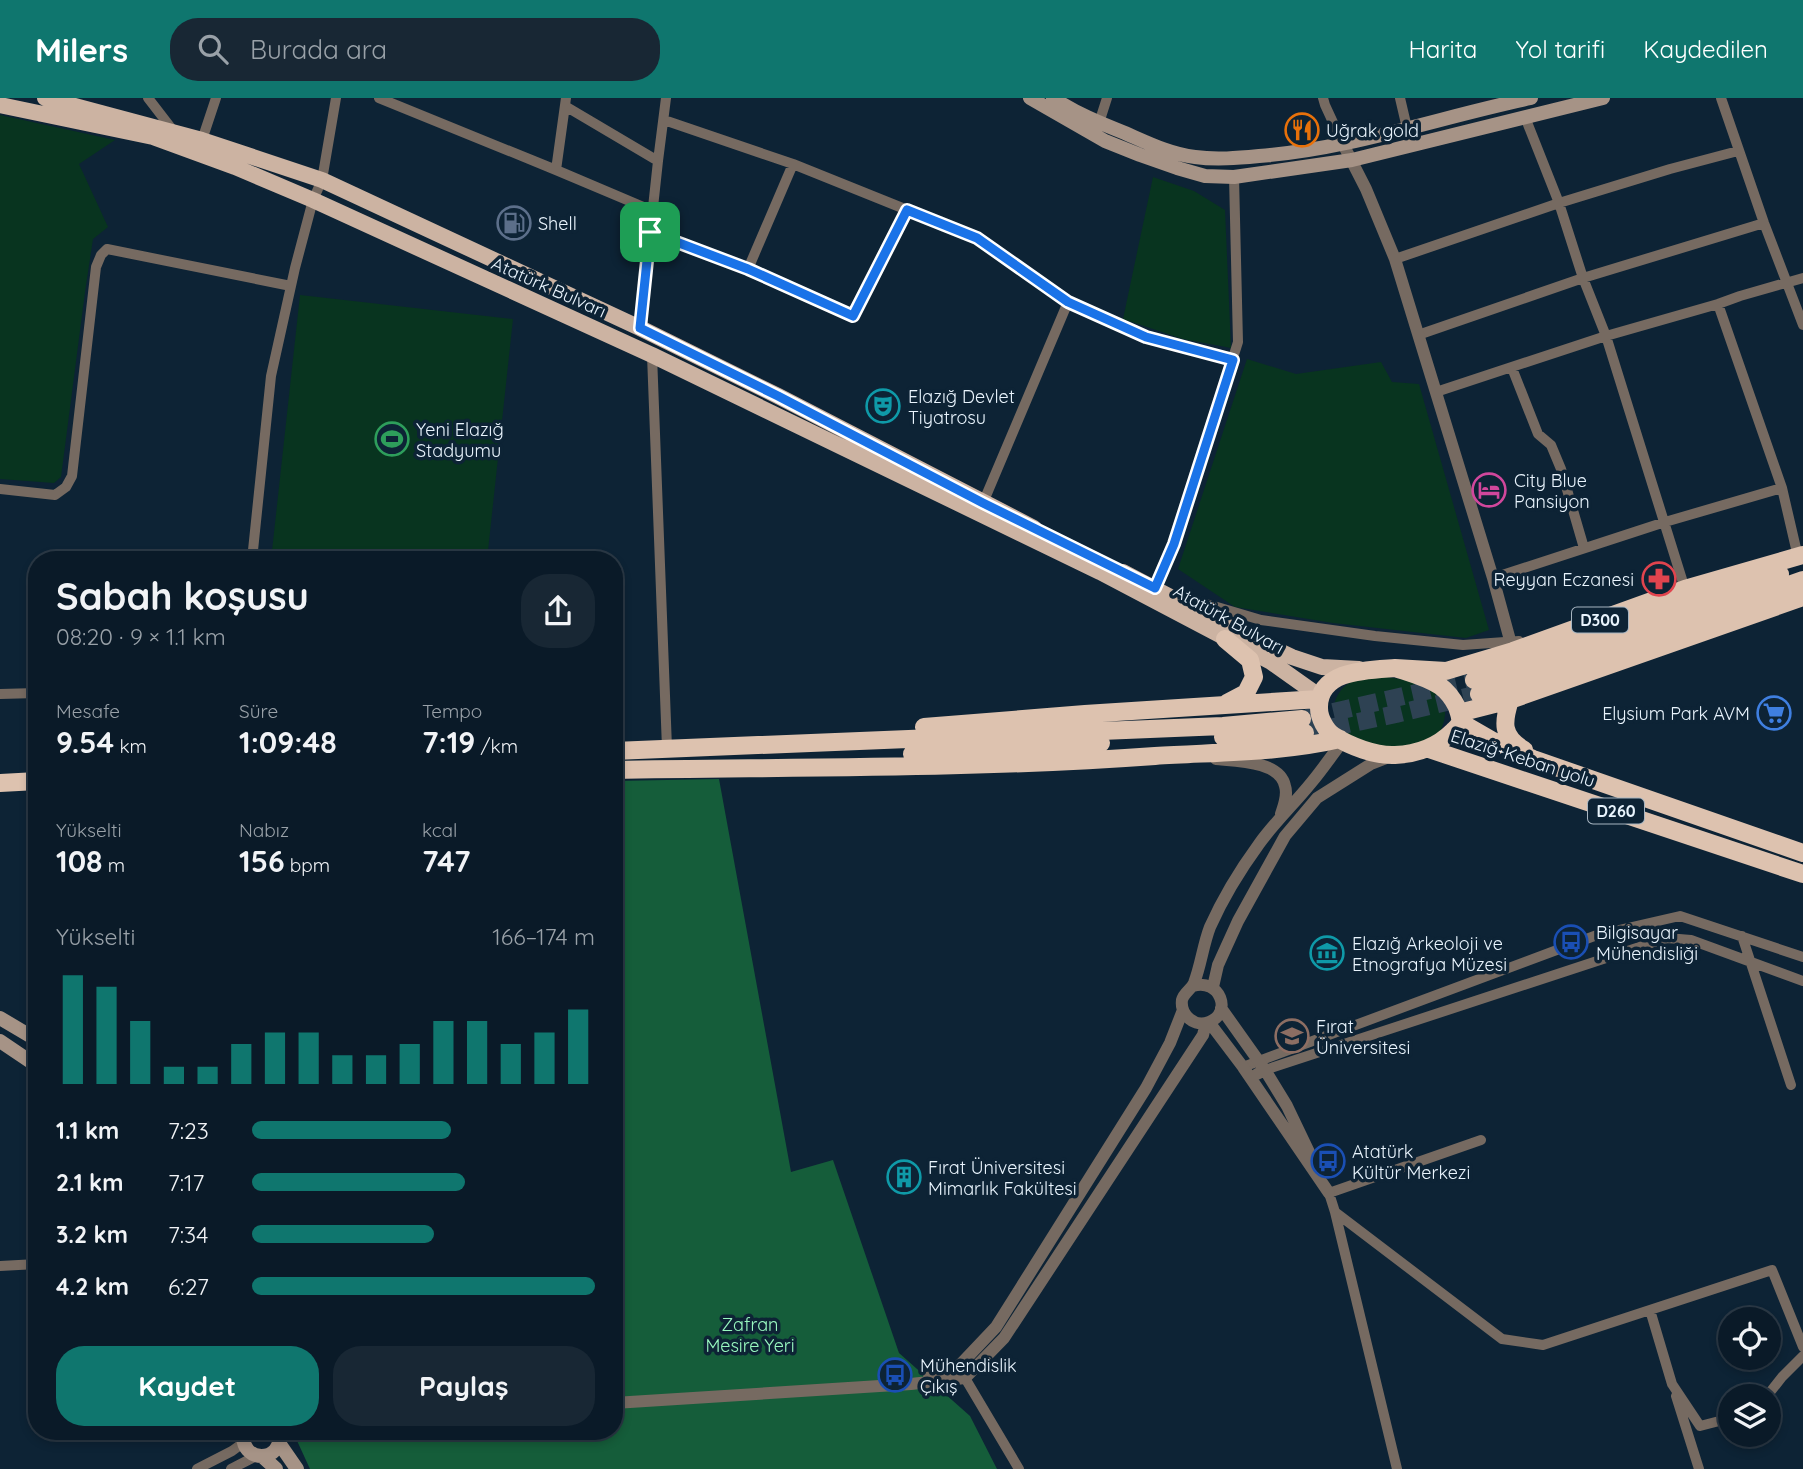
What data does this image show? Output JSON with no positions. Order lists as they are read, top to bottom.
{
  "streets": {
    "highway": ["D300", "Elazığ-Keban yolu", "D260"],
    "main road": ["Atatürk Bulvarı"]
  },
  "crossings": [
    ["Atatürk Bulvarı", "D300"],
    ["Atatürk Bulvarı", "Elazığ-Keban yolu"],
    ["D300", "Elazığ-Keban yolu"],
    ["D300", "D260"],
    ["Elazığ-Keban yolu", "D260"]
  ],
  "parks": ["Zafran Mesire Yeri"],
  "places": {
    "restaurant": ["Uğrak gold"],
    "fuel station": ["Shell"],
    "theatre": ["Elazığ Devlet Tiyatrosu"],
    "sports": ["Yeni Elazığ Stadyumu"],
    "hotel": ["City Blue Pansiyon"],
    "pharmacy": ["Reyyan Eczanesi"],
    "supermarket": ["Elysium Park AVM"],
    "bus stop": ["Bilgisayar Mühendisliği", "Atatürk Kültür Merkezi", "Mühendislik Çıkış"],
    "museum": ["Elazığ Arkeoloji ve Etnografya Müzesi"],
    "school or university": ["Fırat Üniversitesi"],
    "building": ["Fırat Üniversitesi Mimarlık Fakültesi"]
  },
  "page": {
    "header": "Milers",
    "search": "Burada ara",
    "nav": ["Harita", "Yol tarifi", "Kaydedilen"],
    "heading": ["Sabah koşusu", "08:20 · 9 × 1.1 km"],
    "stats": [
      ["Mesafe", "9.54 km"],
      ["Süre", "1:09:48"],
      ["Tempo", "7:19 /km"],
      ["Yükselti", "108 m"],
      ["Nabız", "156 bpm"],
      ["kcal", "747"]
    ],
    "chart": ["Yükselti", "166–174 m"],
    "list": [
      {
        "name": "1.1 km",
        "note": "7:23"
      },
      {
        "name": "2.1 km",
        "note": "7:17"
      },
      {
        "name": "3.2 km",
        "note": "7:34"
      },
      {
        "name": "4.2 km",
        "note": "6:27"
      }
    ],
    "buttons": ["Kaydet", "Paylaş"]
  }
}
